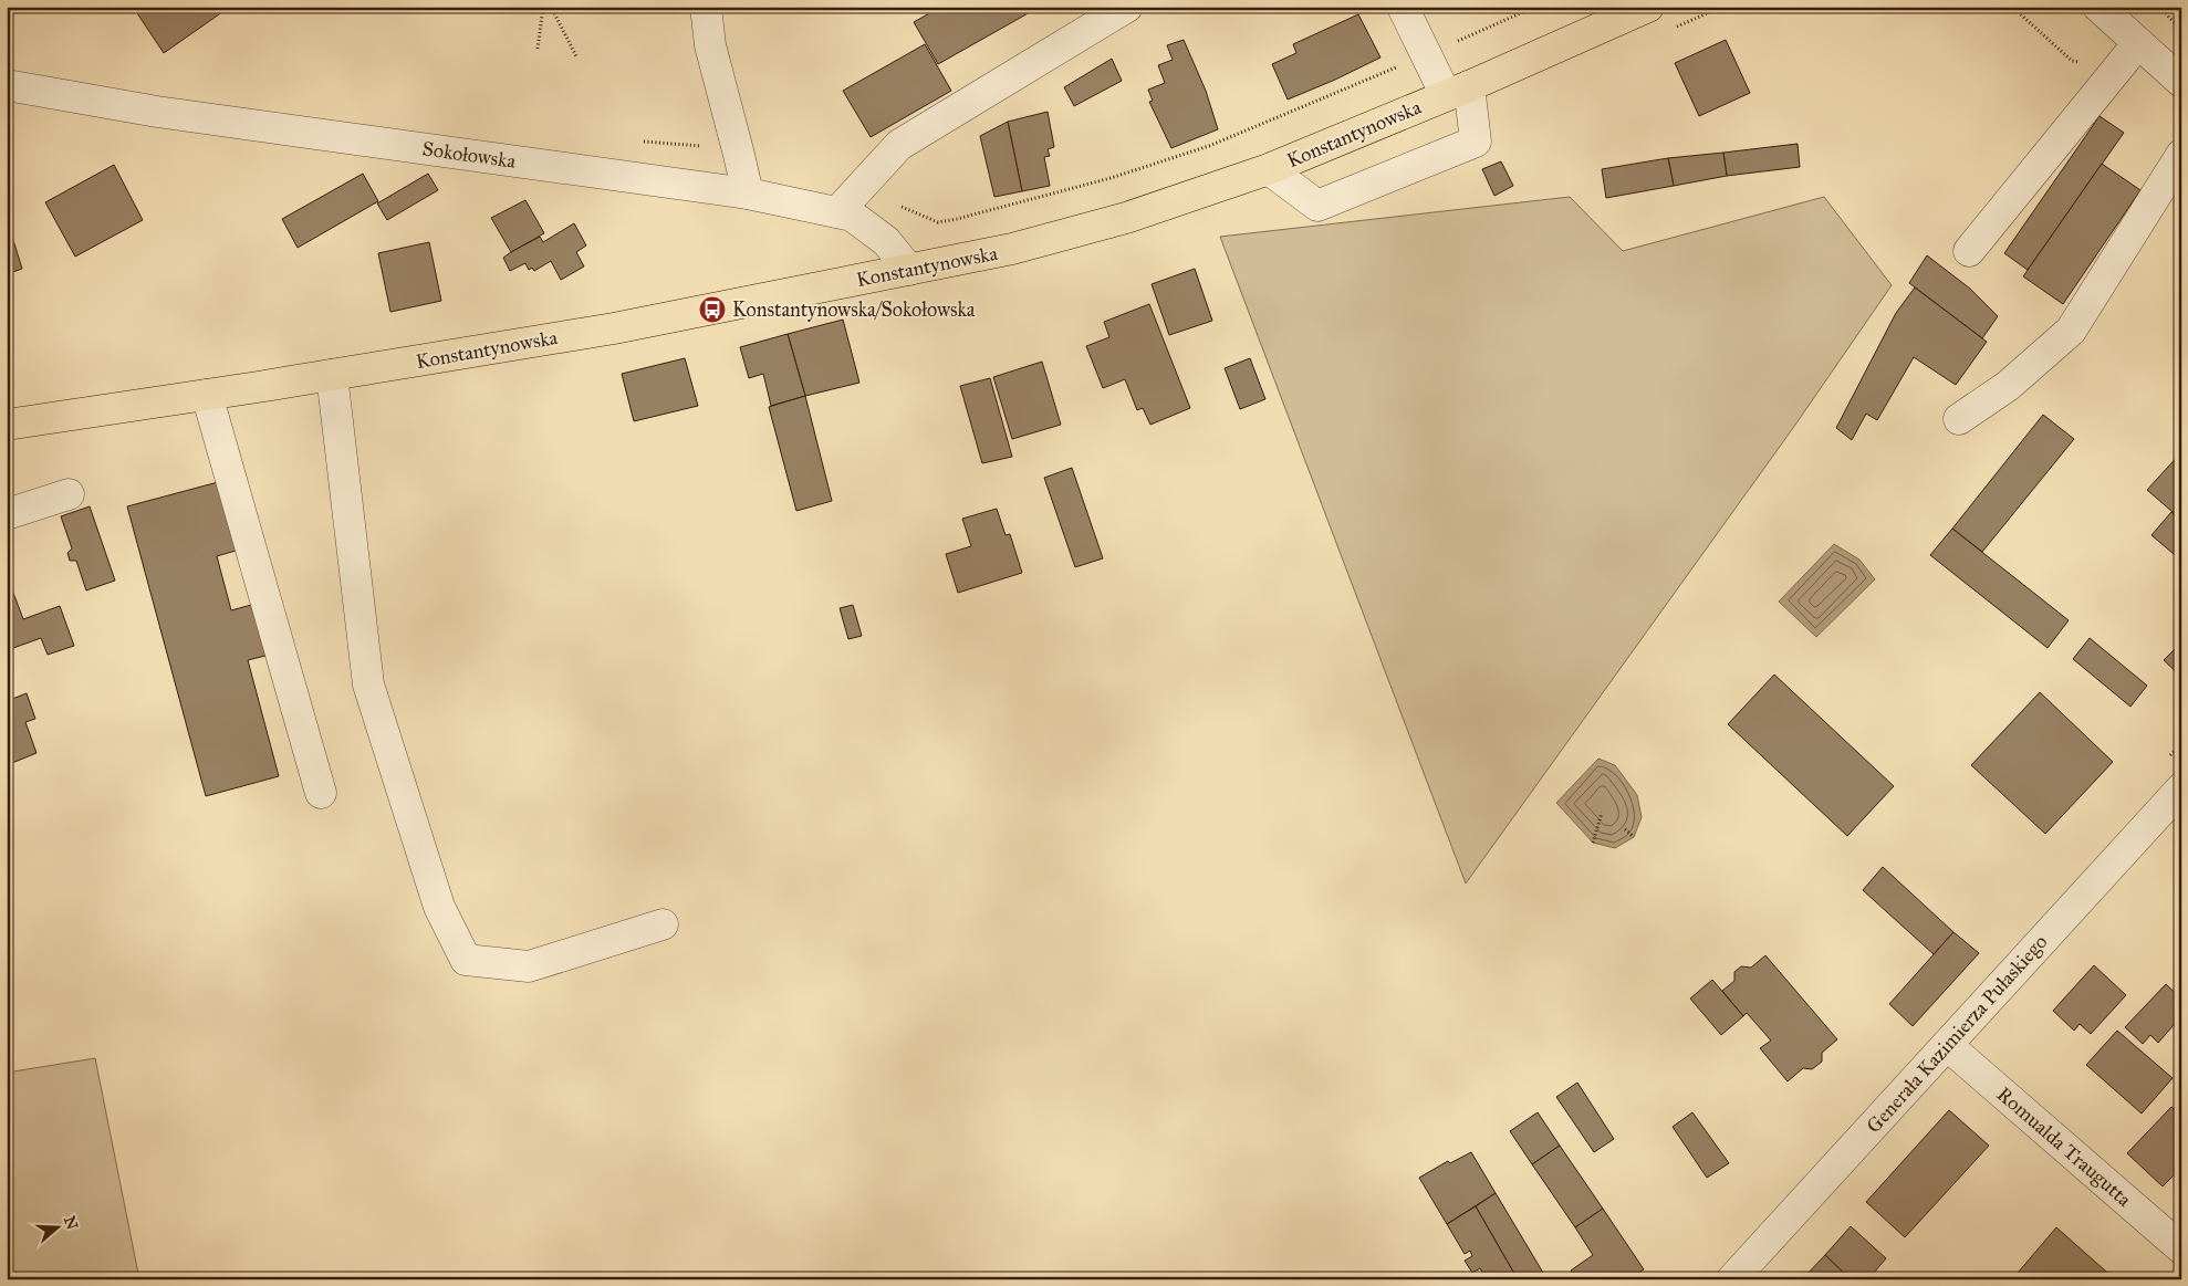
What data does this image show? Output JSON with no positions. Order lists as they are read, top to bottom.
{
  "streets": {
    "main road": ["Konstantynowska"],
    "street": ["Sokołowska", "Generała Kazimierza Pułaskiego", "Romualda Traugutta"]
  },
  "crossings": [
    ["Konstantynowska", "Sokołowska"],
    ["Generała Kazimierza Pułaskiego", "Romualda Traugutta"]
  ],
  "places": {
    "bus stop": ["Konstantynowska/Sokołowska"]
  },
  "north": "right"
}
